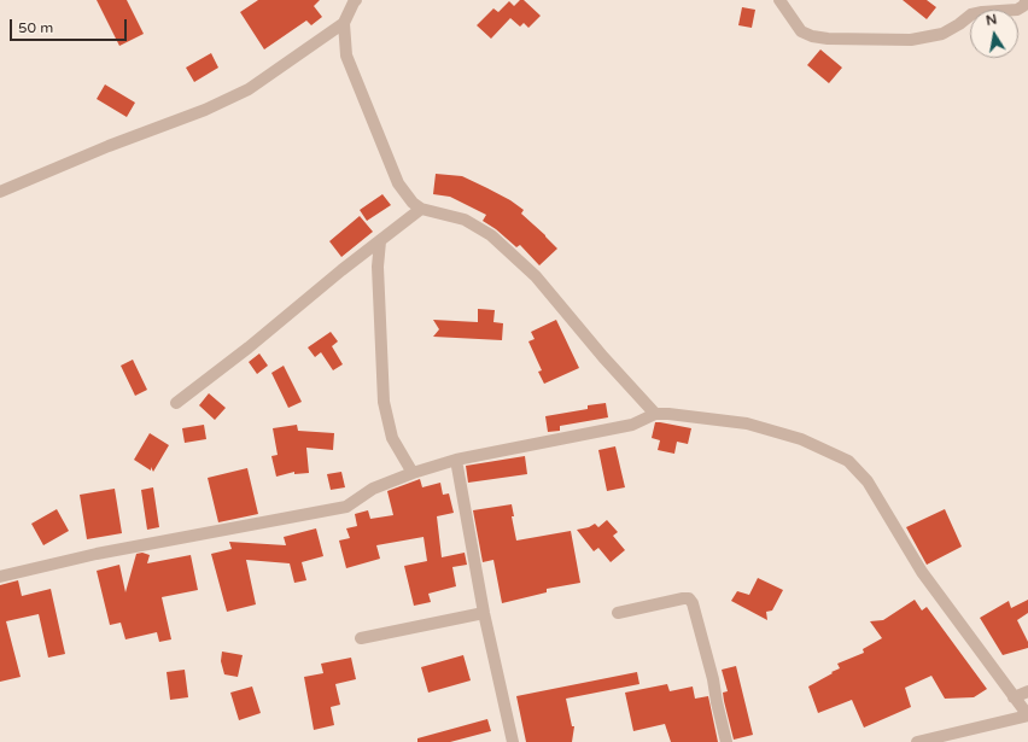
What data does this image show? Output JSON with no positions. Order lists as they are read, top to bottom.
{
  "scale_bar": "50 m",
  "north": "top"
}
